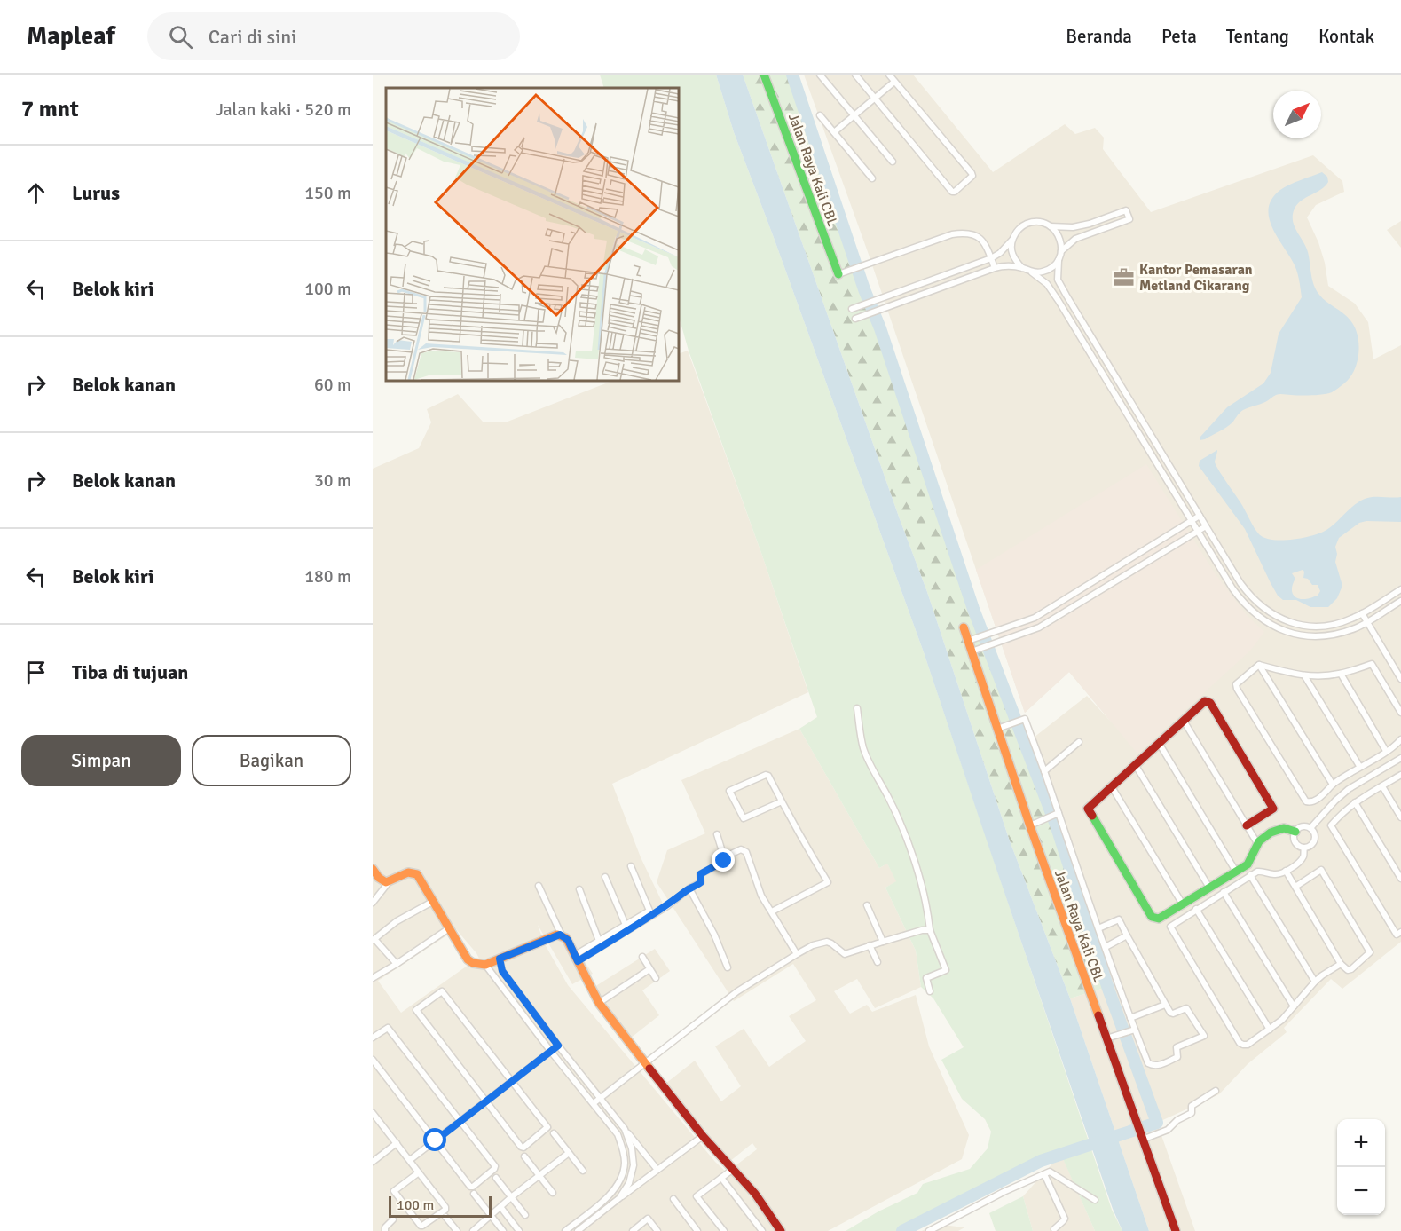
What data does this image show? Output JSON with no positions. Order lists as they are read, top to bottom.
{
  "streets": {
    "street": ["Jalan Raya Kali CBL"]
  },
  "places": {
    "office": ["Kantor Pemasaran Metland Cikarang"]
  },
  "scale_bar": "100 m",
  "north": "top right",
  "page": {
    "header": "Mapleaf",
    "search": "Cari di sini",
    "nav": [
      "Beranda",
      "Peta",
      "Tentang",
      "Kontak"
    ],
    "heading": ["7 mnt", "Jalan kaki · 520 m"],
    "list": [
      ["Lurus", "150 m"],
      ["Belok kiri", "100 m"],
      ["Belok kanan", "60 m"],
      ["Belok kanan", "30 m"],
      ["Belok kiri", "180 m"],
      "Tiba di tujuan"
    ],
    "buttons": ["Simpan", "Bagikan"],
    "map_buttons": ["+", "−"],
    "scale": "100 m"
  }
}
